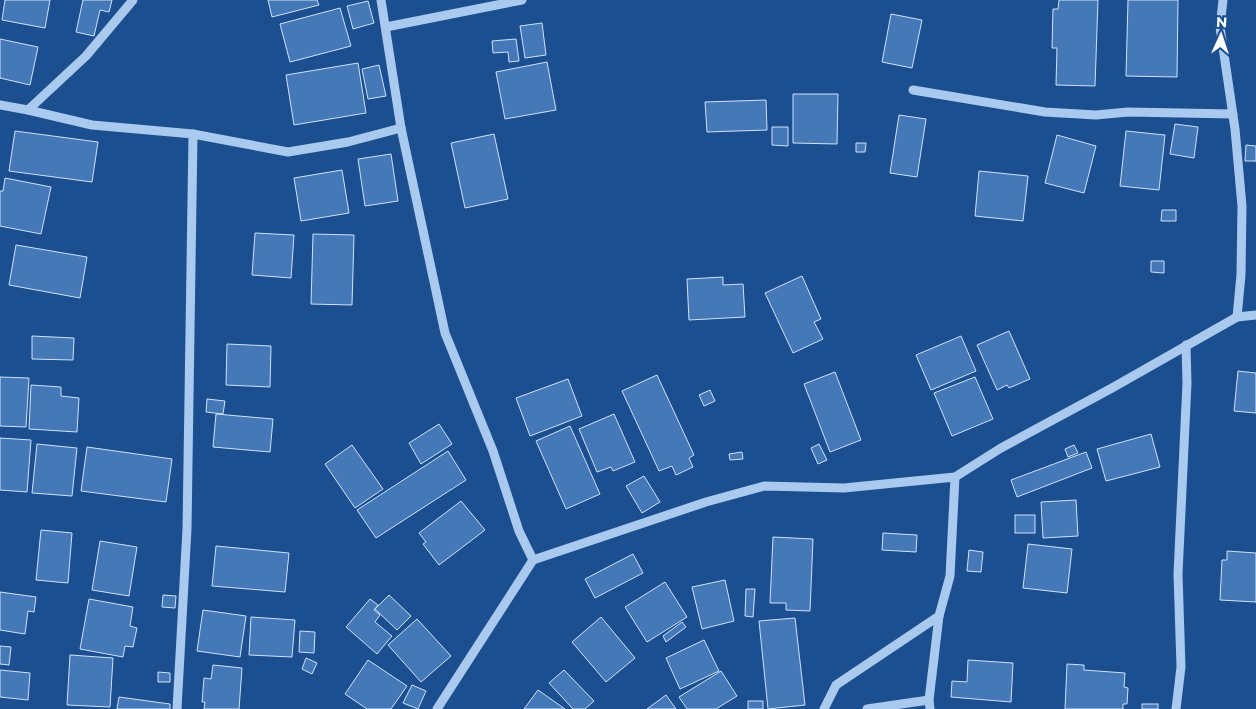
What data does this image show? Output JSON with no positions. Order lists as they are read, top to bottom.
{
  "north": "top"
}
